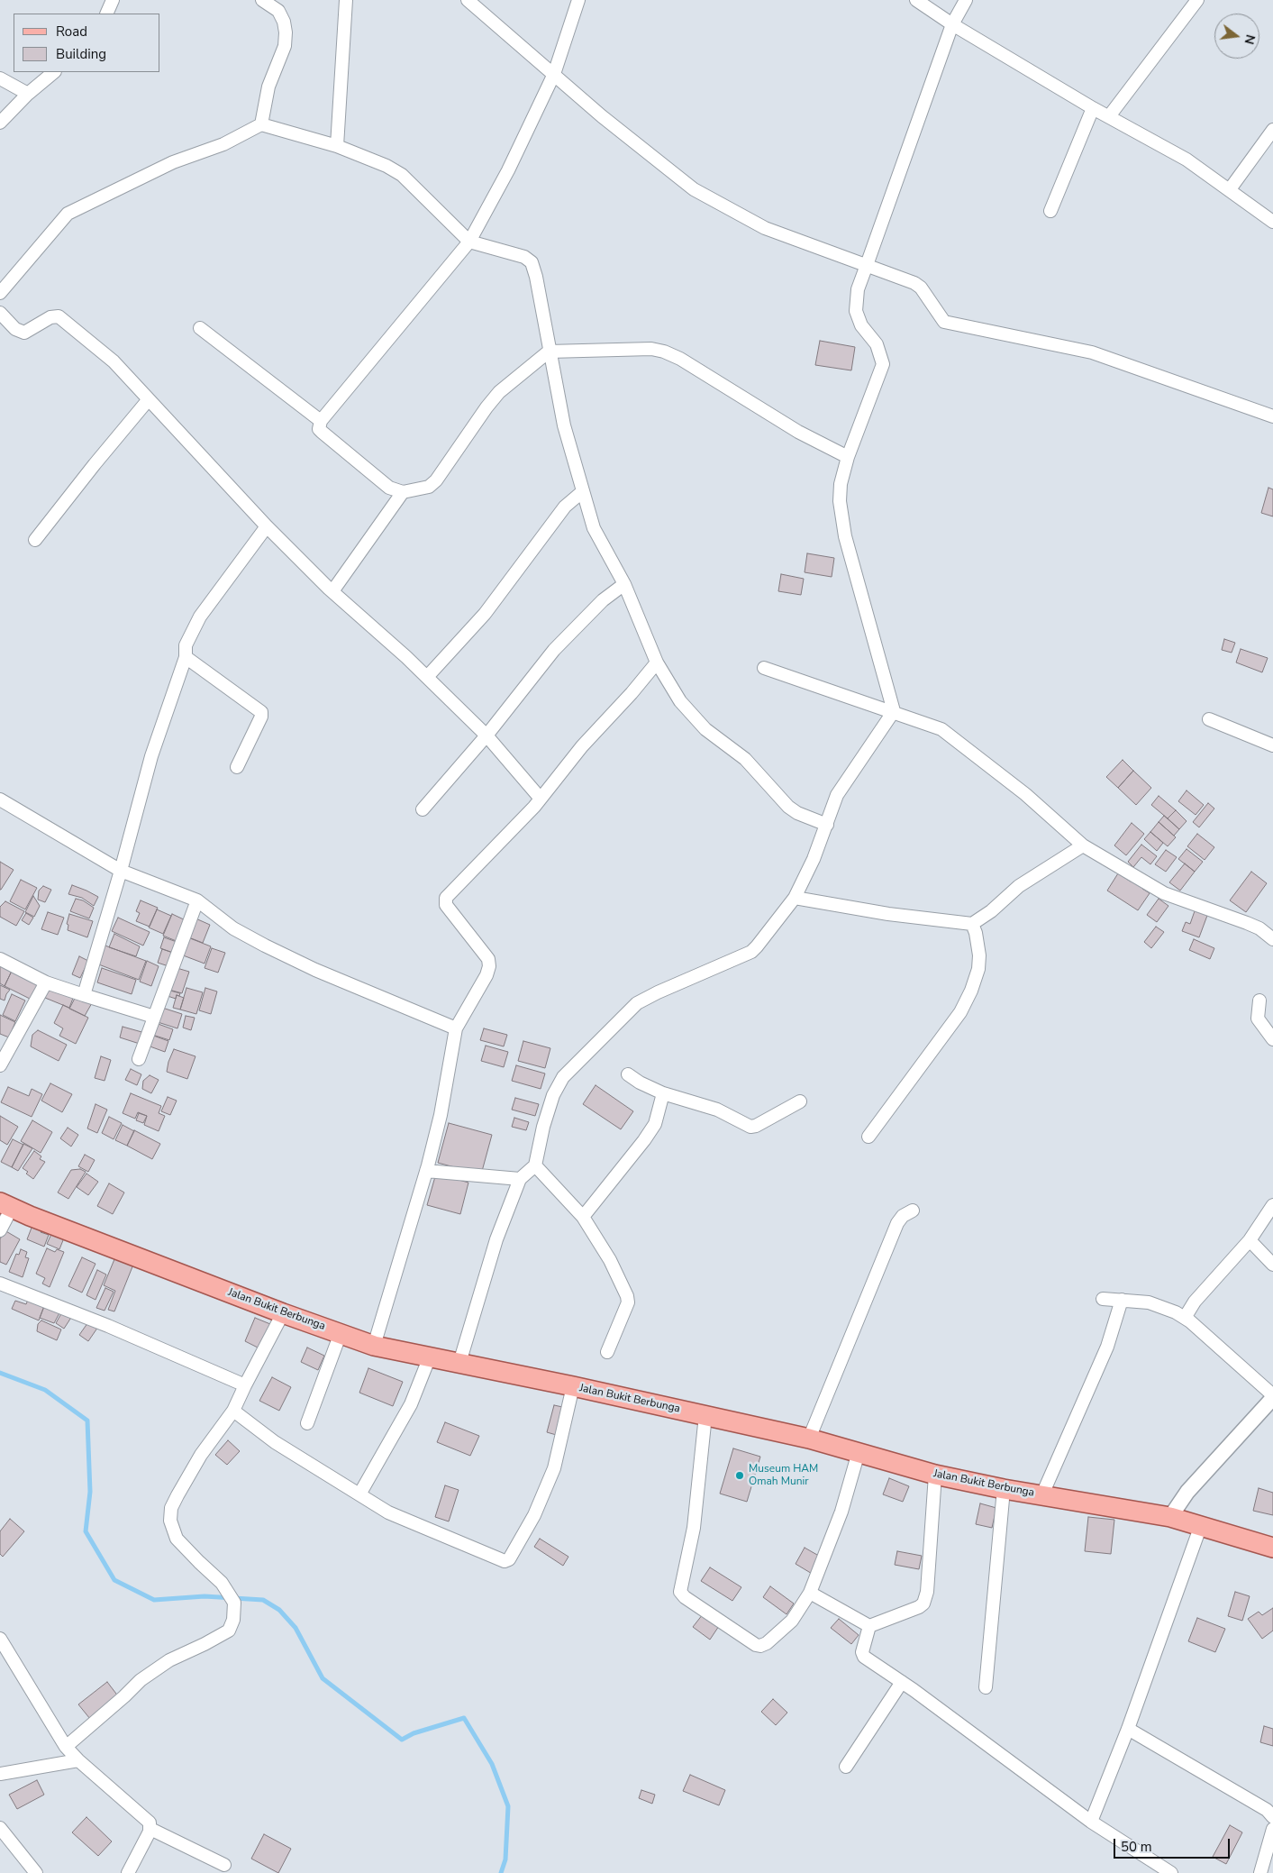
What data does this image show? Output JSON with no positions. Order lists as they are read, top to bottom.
{
  "streets": {
    "main road": ["Jalan Bukit Berbunga"]
  },
  "places": ["Museum HAM Omah Munir"],
  "legend": ["Road", "Building"],
  "scale_bar": "50 m",
  "north": "right"
}
